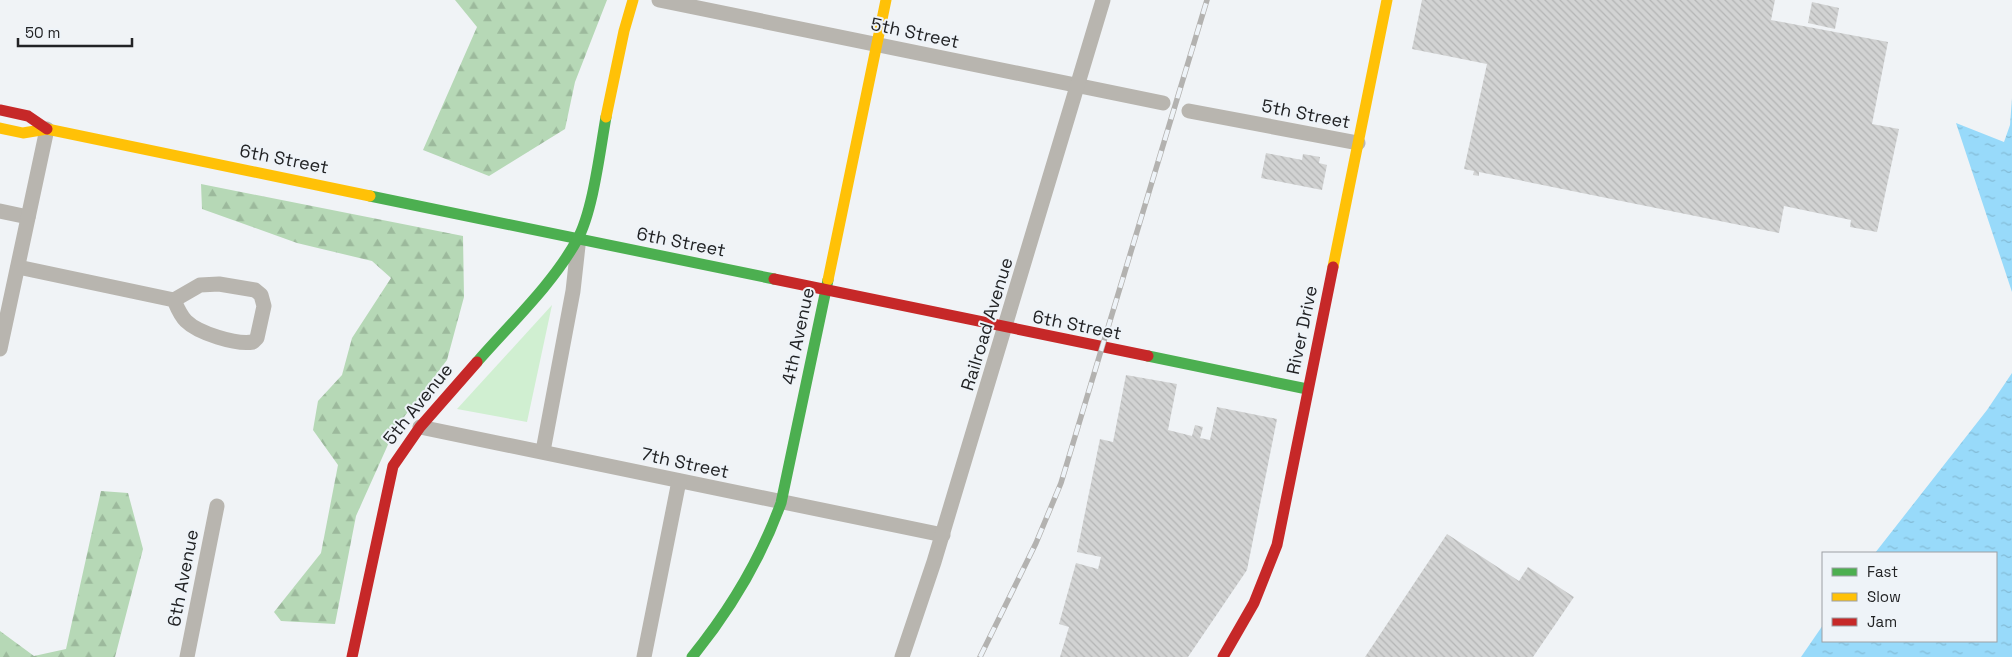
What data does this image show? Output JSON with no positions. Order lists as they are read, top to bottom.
{
  "streets": {
    "main road": [
      "6th Street",
      "River Drive",
      "4th Avenue",
      "5th Avenue"
    ],
    "street": [
      "5th Street",
      "Railroad Avenue",
      "7th Street",
      "6th Avenue"
    ]
  },
  "crossings": [
    ["5th Street", "Railroad Avenue"],
    ["5th Street", "River Drive"],
    ["5th Street", "4th Avenue"],
    ["6th Street", "Railroad Avenue"],
    ["6th Street", "River Drive"],
    ["6th Street", "4th Avenue"],
    ["6th Street", "5th Avenue"],
    ["Railroad Avenue", "7th Street"],
    ["4th Avenue", "7th Street"],
    ["5th Avenue", "7th Street"]
  ],
  "legend": ["Fast", "Slow", "Jam"],
  "scale_bar": "50 m"
}
